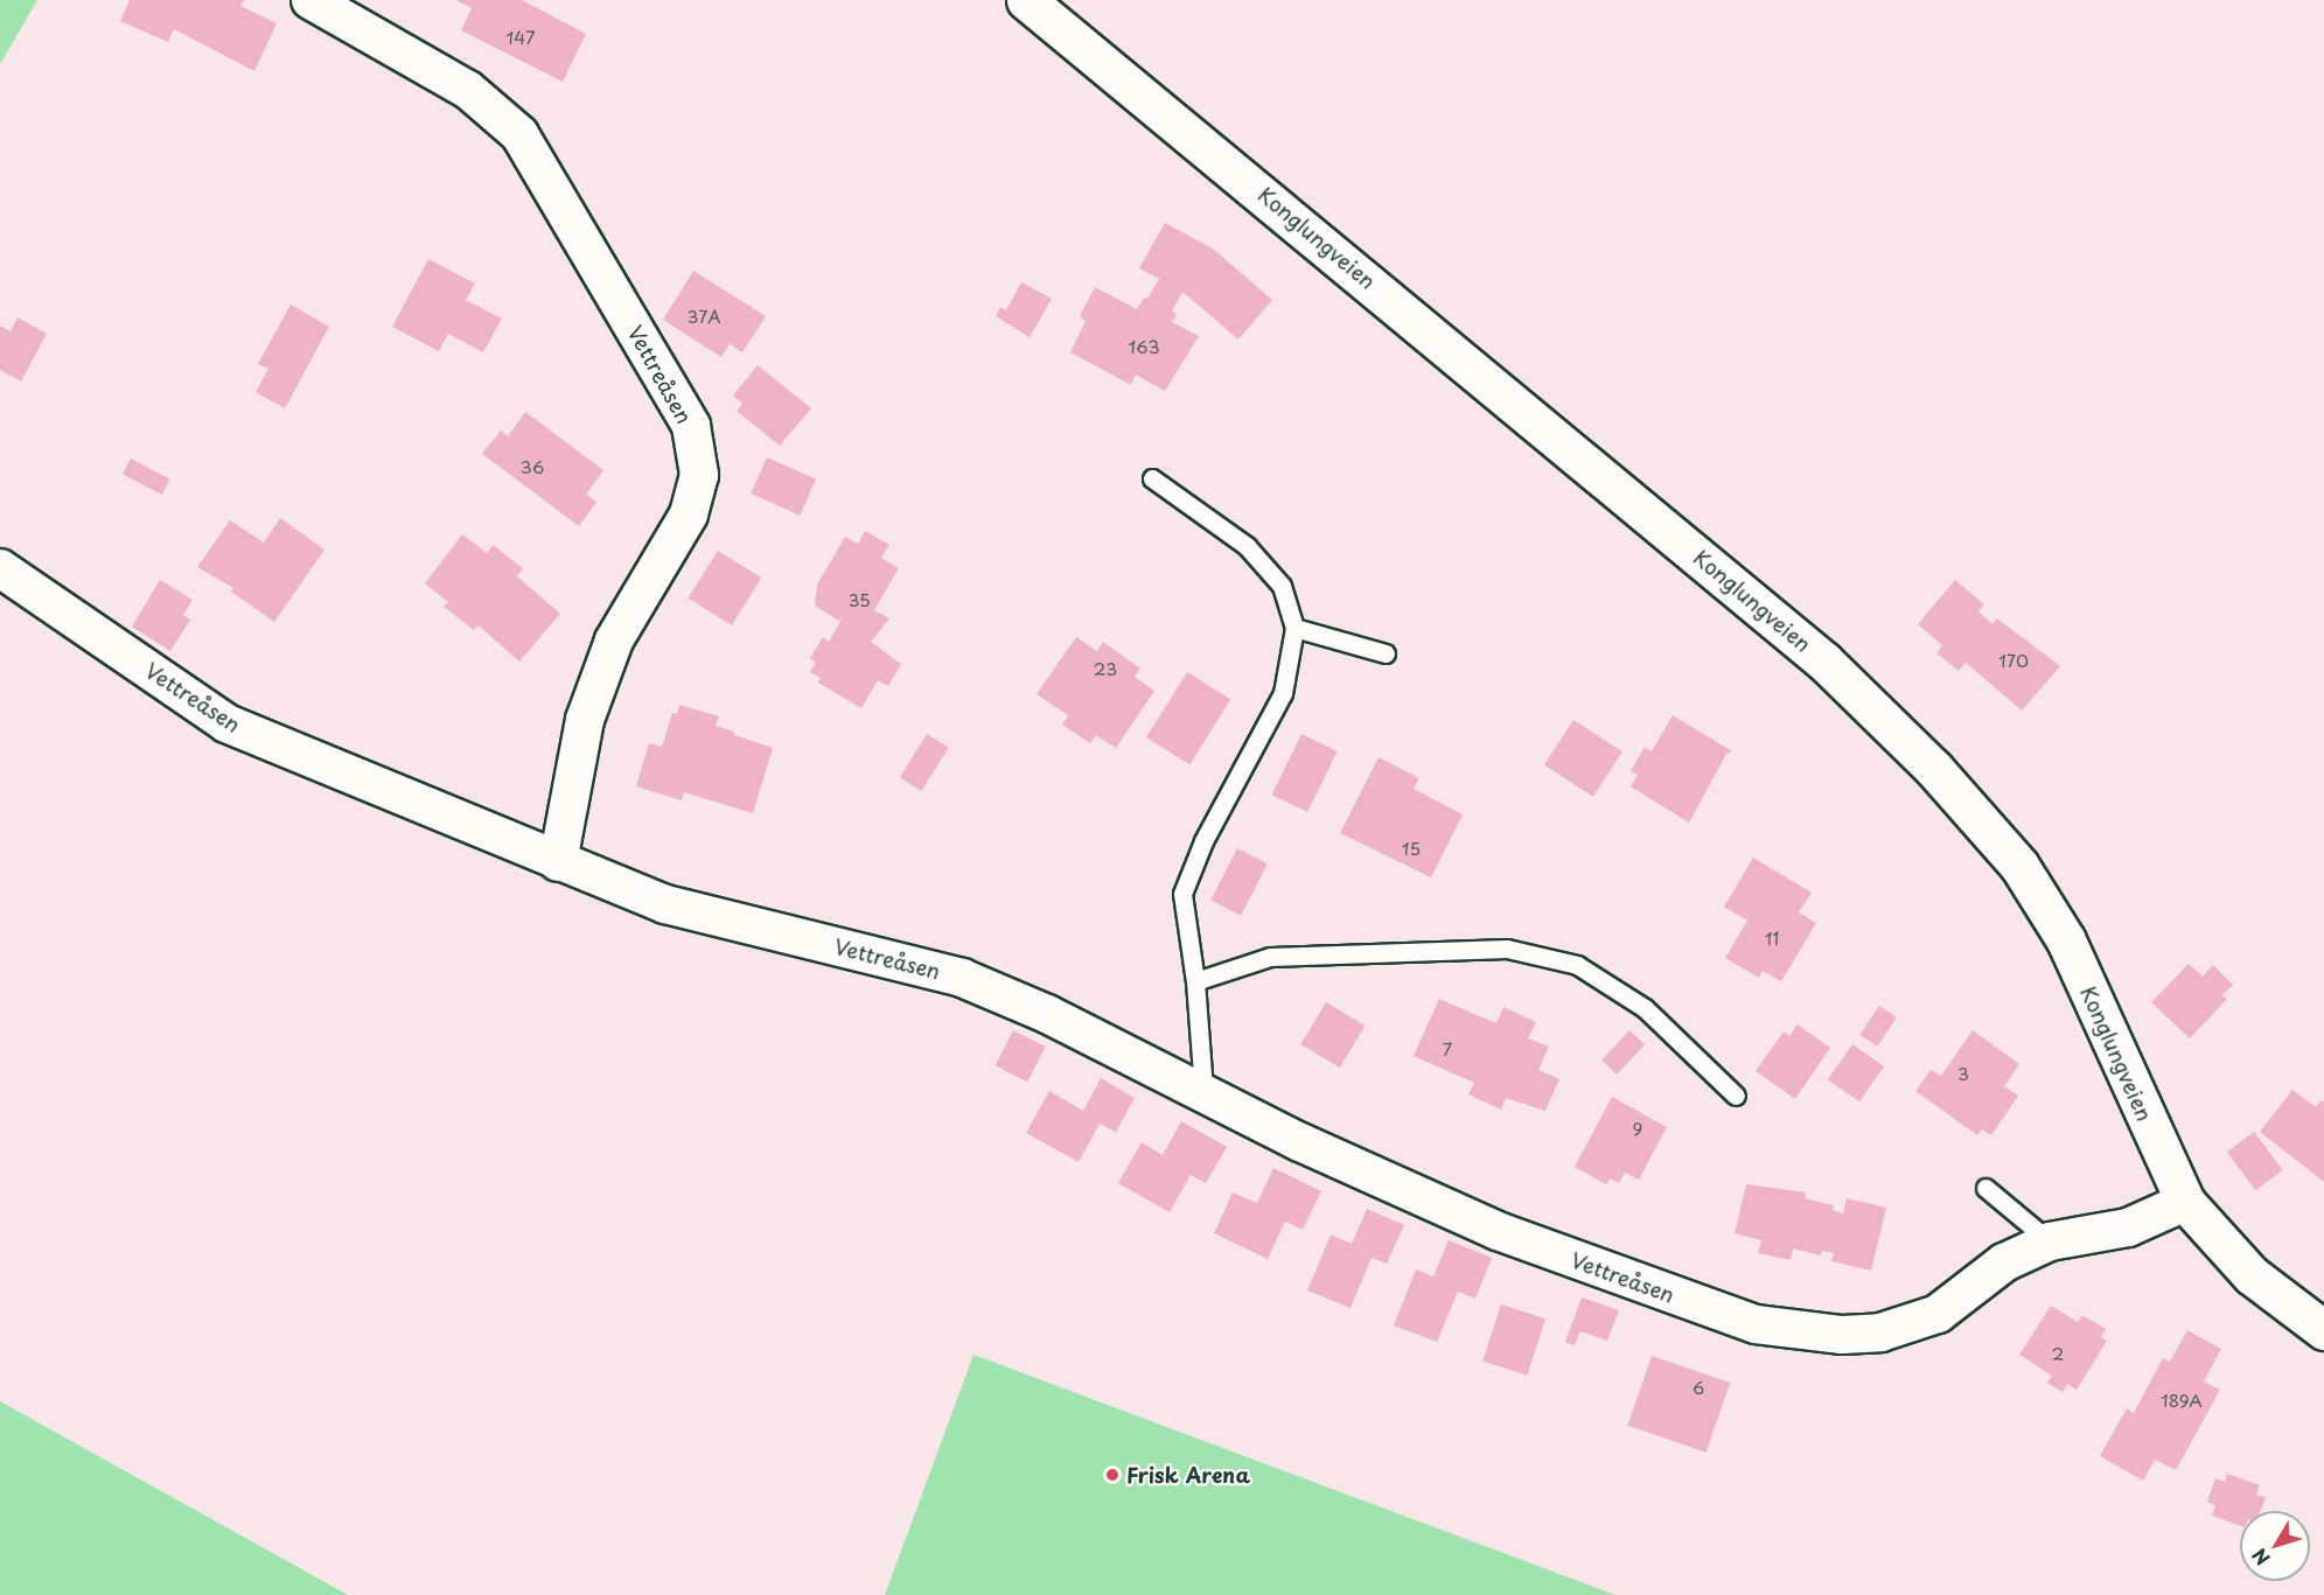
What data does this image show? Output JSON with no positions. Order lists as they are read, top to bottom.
{
  "streets": {
    "street": ["Konglungveien", "Vettreåsen"]
  },
  "crossings": [
    ["Konglungveien", "Vettreåsen"]
  ],
  "places": ["Frisk Arena"],
  "house_numbers": [
    "147",
    "37A",
    "163",
    "36",
    "35",
    "170",
    "23",
    "15",
    "11",
    "7",
    "3",
    "9",
    "2",
    "6",
    "189A"
  ],
  "north": "bottom left"
}
